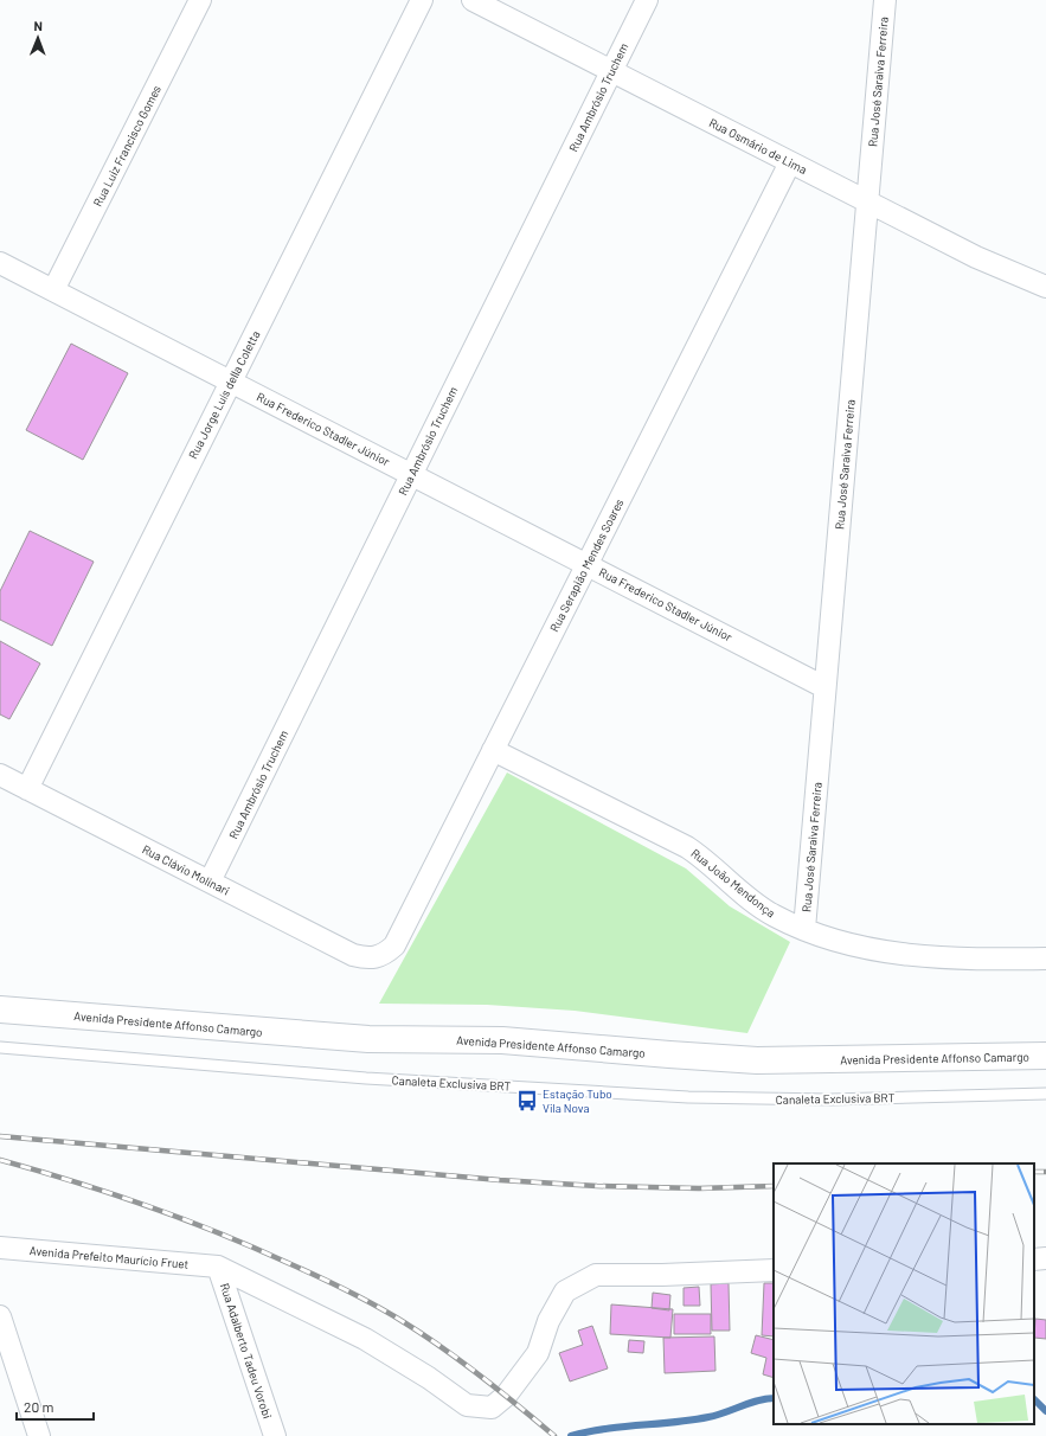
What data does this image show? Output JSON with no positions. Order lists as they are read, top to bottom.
{
  "streets": {
    "main road": ["Avenida Presidente Affonso Camargo"],
    "street": [
      "Rua José Saraiva Ferreira",
      "Rua Ambrósio Truchem",
      "Rua Luiz Francisco Gomes",
      "Rua Osmário de Lima",
      "Rua Jorge Luís della Coletta",
      "Rua Frederico Stadler Júnior",
      "Rua Serapião Mendes Soares",
      "Rua Clávio Molinari",
      "Rua João Mendonça",
      "Avenida Prefeito Maurício Fruet",
      "Rua Adalberto Tadeu Vorobi"
    ],
    "lane": ["Canaleta Exclusiva BRT"]
  },
  "crossings": [
    ["Rua José Saraiva Ferreira", "Rua Osmário de Lima"],
    ["Rua José Saraiva Ferreira", "Rua Frederico Stadler Júnior"],
    ["Rua José Saraiva Ferreira", "Rua João Mendonça"],
    ["Rua Ambrósio Truchem", "Rua Osmário de Lima"],
    ["Rua Ambrósio Truchem", "Rua Frederico Stadler Júnior"],
    ["Rua Ambrósio Truchem", "Rua Clávio Molinari"],
    ["Rua Luiz Francisco Gomes", "Rua Frederico Stadler Júnior"],
    ["Rua Osmário de Lima", "Rua Serapião Mendes Soares"],
    ["Rua Jorge Luís della Coletta", "Rua Frederico Stadler Júnior"],
    ["Rua Jorge Luís della Coletta", "Rua Clávio Molinari"],
    ["Rua Frederico Stadler Júnior", "Rua Serapião Mendes Soares"],
    ["Rua Serapião Mendes Soares", "Rua Clávio Molinari"],
    ["Rua Serapião Mendes Soares", "Rua João Mendonça"],
    ["Avenida Prefeito Maurício Fruet", "Rua Adalberto Tadeu Vorobi"]
  ],
  "places": {
    "bus stop": ["Estação Tubo Vila Nova"]
  },
  "scale_bar": "20 m",
  "north": "top"
}
